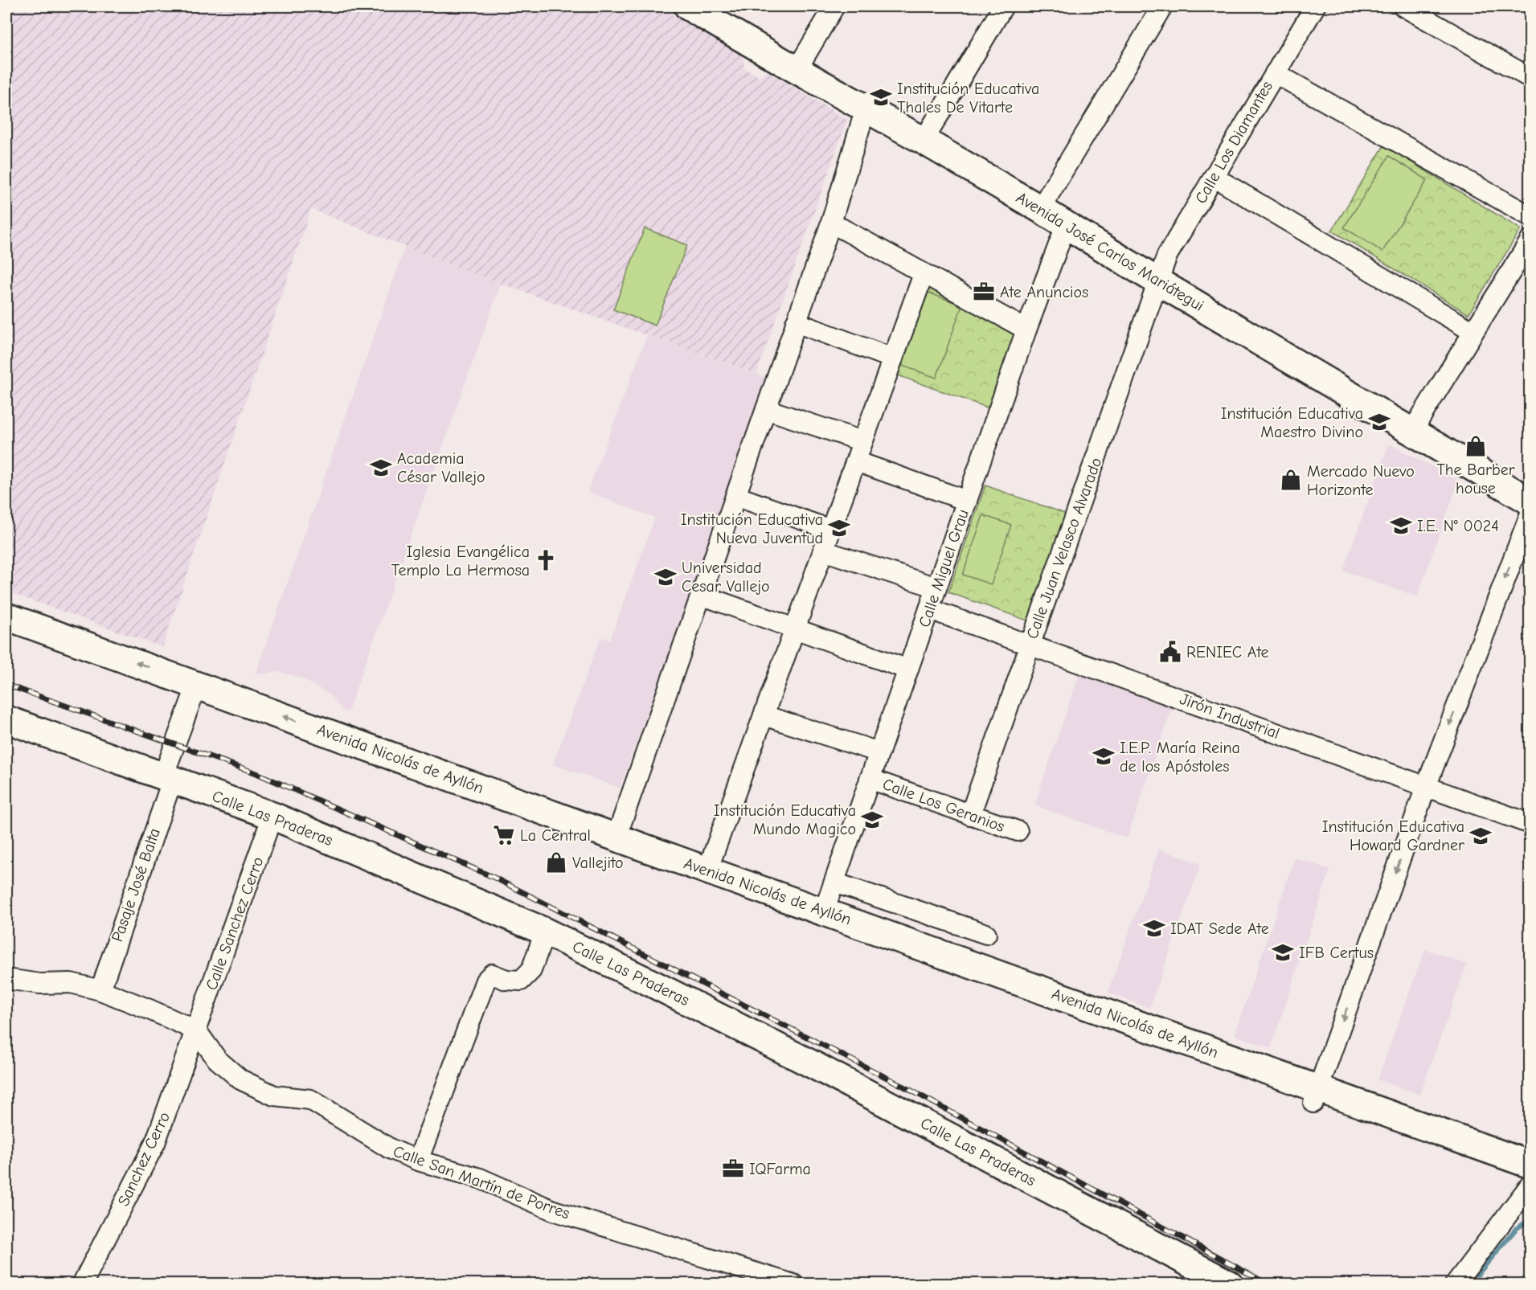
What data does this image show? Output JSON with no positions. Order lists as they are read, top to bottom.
{
  "streets": {
    "main road": ["Avenida José Carlos Mariátegui", "Avenida Nicolás de Ayllón", "Calle Las Praderas"],
    "street": [
      "Calle Los Diamantes",
      "Calle Juan Velasco Alvarado",
      "Calle Miguel Grau",
      "Jirón Industrial",
      "Calle Los Geranios",
      "Pasaje José Balta",
      "Calle Sanchez Cerro",
      "Sanchez Cerro",
      "Calle San Martín de Porres"
    ]
  },
  "crossings": [
    ["Calle Los Diamantes", "Avenida José Carlos Mariátegui"],
    ["Calle Los Diamantes", "Calle Juan Velasco Alvarado"],
    ["Avenida José Carlos Mariátegui", "Calle Juan Velasco Alvarado"],
    ["Avenida José Carlos Mariátegui", "Calle Miguel Grau"],
    ["Calle Juan Velasco Alvarado", "Jirón Industrial"],
    ["Calle Juan Velasco Alvarado", "Calle Los Geranios"],
    ["Calle Miguel Grau", "Jirón Industrial"],
    ["Calle Miguel Grau", "Avenida Nicolás de Ayllón"],
    ["Calle Miguel Grau", "Calle Los Geranios"],
    ["Avenida Nicolás de Ayllón", "Pasaje José Balta"],
    ["Calle Las Praderas", "Pasaje José Balta"],
    ["Calle Las Praderas", "Calle Sanchez Cerro"],
    ["Calle Sanchez Cerro", "Sanchez Cerro"],
    ["Calle Sanchez Cerro", "Calle San Martín de Porres"],
    ["Sanchez Cerro", "Calle San Martín de Porres"]
  ],
  "places": {
    "school or university": [
      "Institución Educativa Thales De Vitarte",
      "Institución Educativa Maestro Divino",
      "Academia César Vallejo",
      "I.E. N° 0024",
      "Institución Educativa Nueva Juventud",
      "Universidad Cesar Vallejo",
      "I.E.P. María Reina de los Apóstoles",
      "Institución Educativa Mundo Magico",
      "Institución Educativa Howard Gardner",
      "IDAT Sede Ate",
      "IFB Certus"
    ],
    "office": ["Ate Anuncios", "IQFarma"],
    "shop": ["The Barber house", "Mercado Nuevo Horizonte", "Vallejito"],
    "church": ["Iglesia Evangélica Templo La Hermosa"],
    "public building": ["RENIEC Ate"],
    "supermarket": ["La Central"]
  }
}
